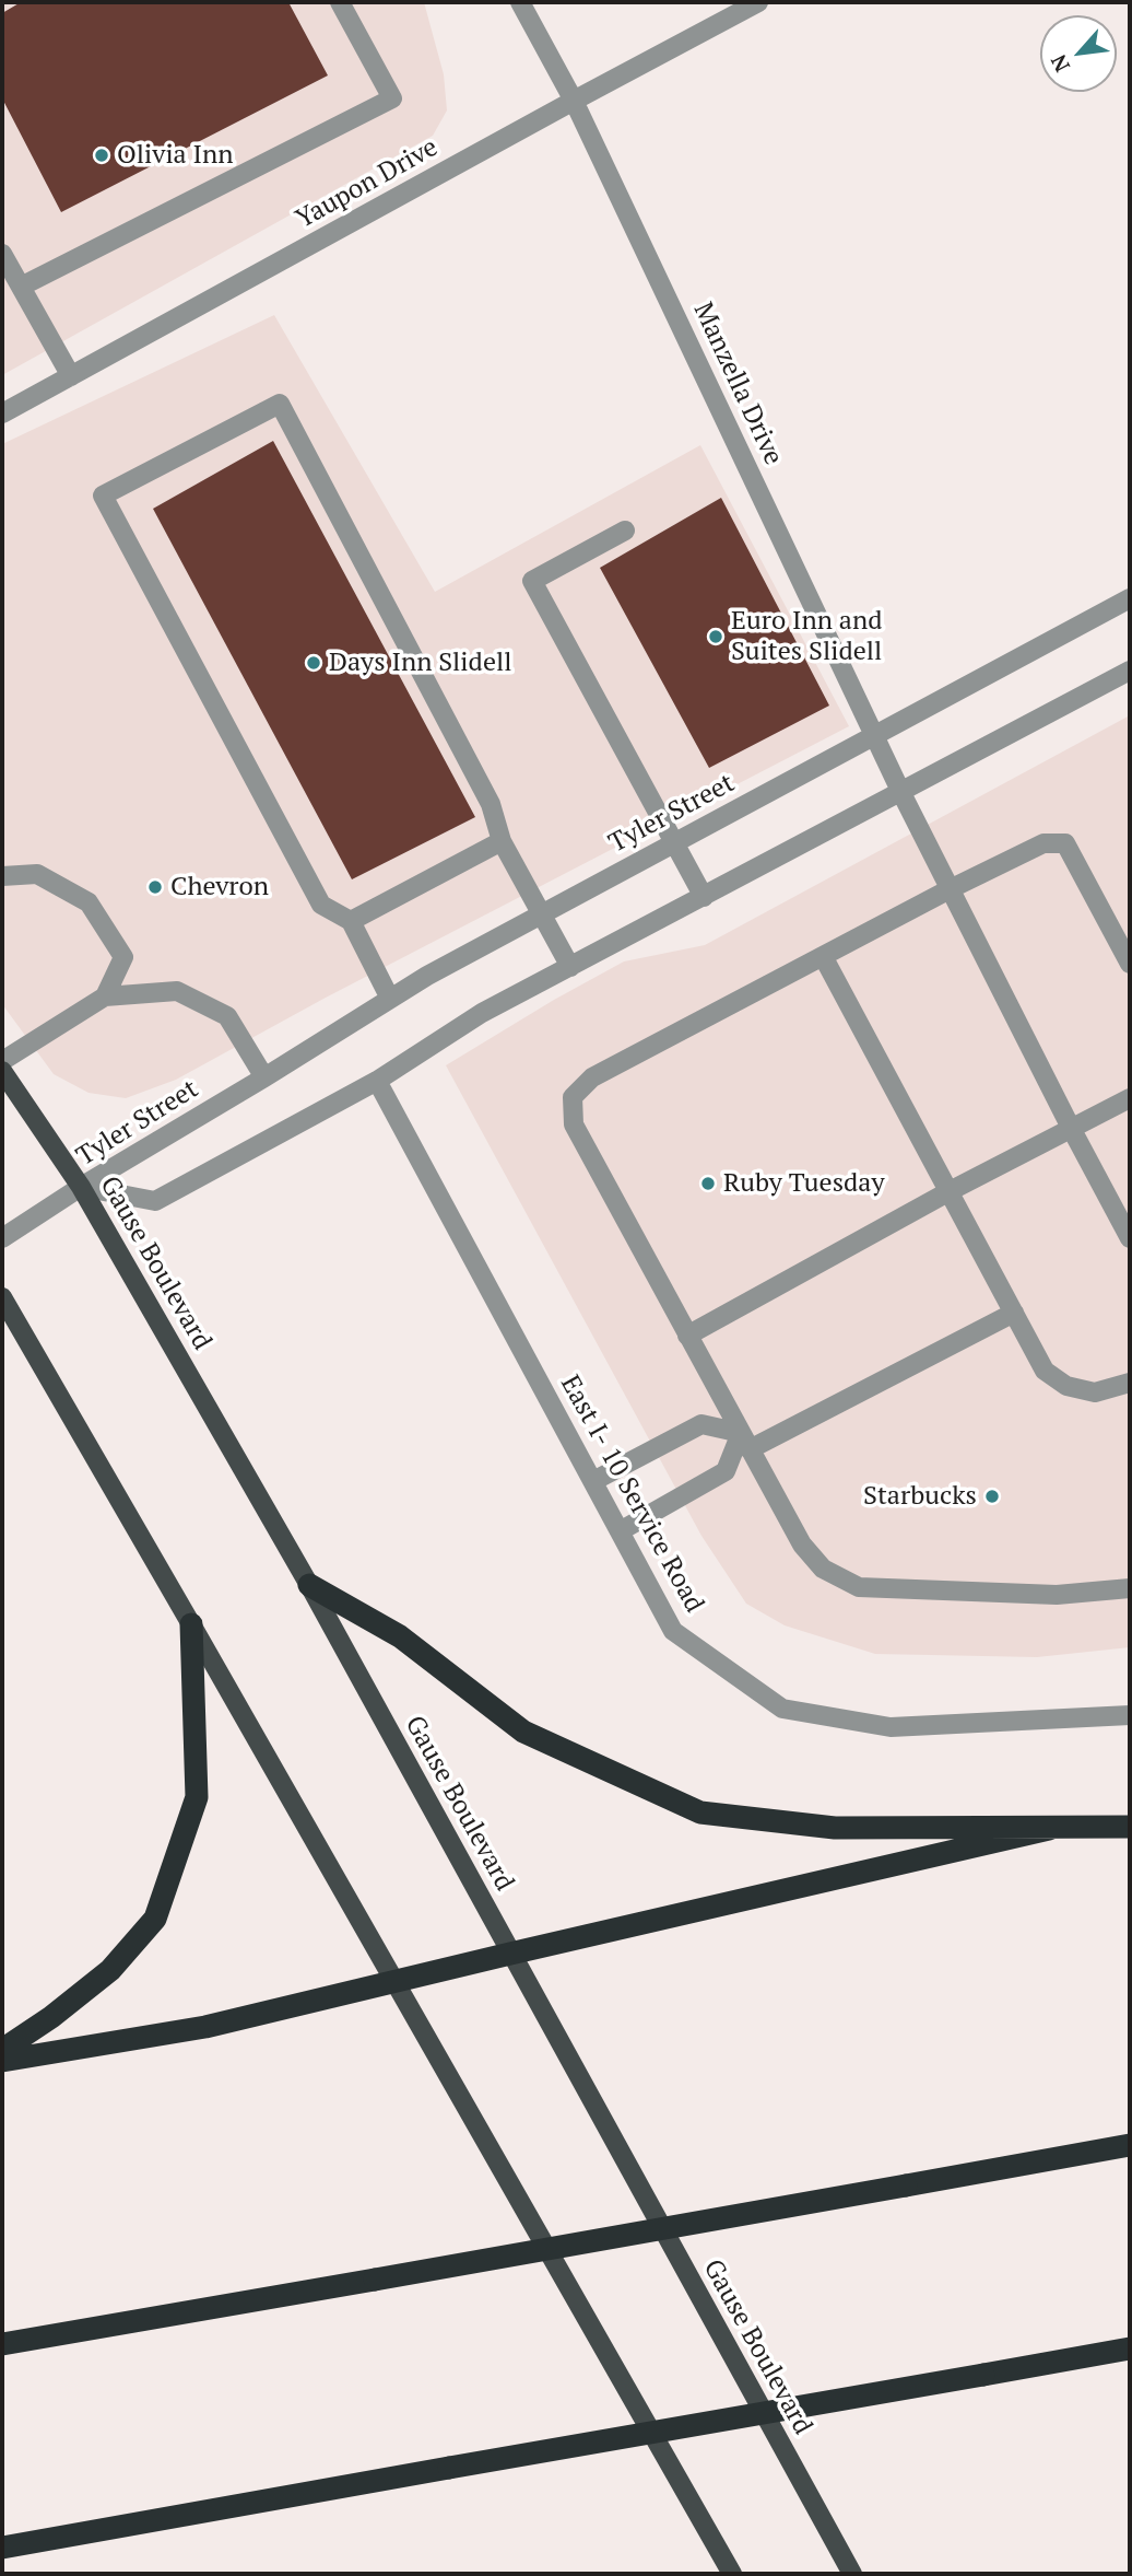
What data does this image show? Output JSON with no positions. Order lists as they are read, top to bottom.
{
  "streets": {
    "main road": ["Gause Boulevard"],
    "street": [
      "Yaupon Drive",
      "Manzella Drive",
      "Tyler Street",
      "East I- 10 Service Road"
    ]
  },
  "crossings": [
    ["Yaupon Drive", "Manzella Drive"],
    ["Manzella Drive", "Tyler Street"],
    ["Tyler Street", "Gause Boulevard"],
    ["Tyler Street", "East I- 10 Service Road"]
  ],
  "places": [
    "Olivia Inn",
    "Euro Inn and Suites Slidell",
    "Days Inn Slidell",
    "Chevron",
    "Ruby Tuesday",
    "Starbucks"
  ],
  "north": "bottom left"
}
